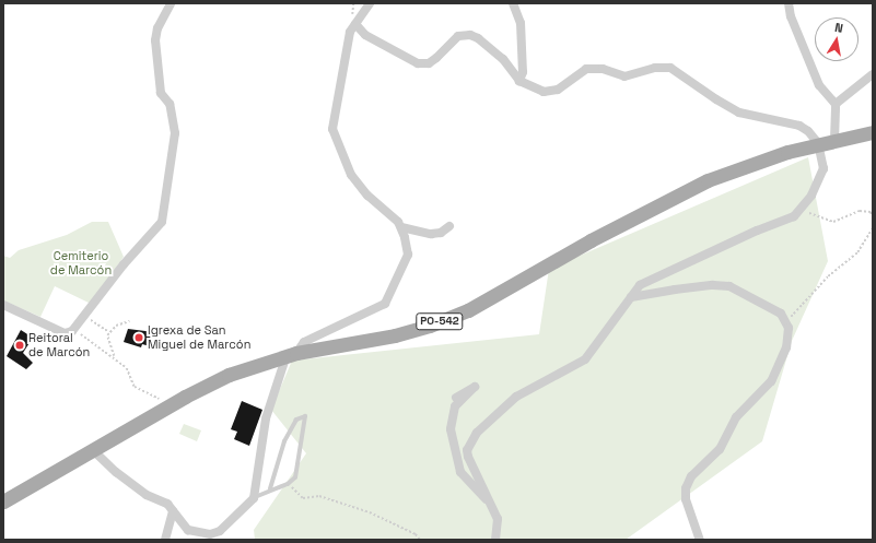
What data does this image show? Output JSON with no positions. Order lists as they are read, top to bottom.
{
  "streets": {
    "main road": ["PO-542"]
  },
  "parks": ["Cemiterio de Marcón"],
  "places": ["Igrexa de San Miguel de Marcón", "Reitoral de Marcón"],
  "north": "top"
}
